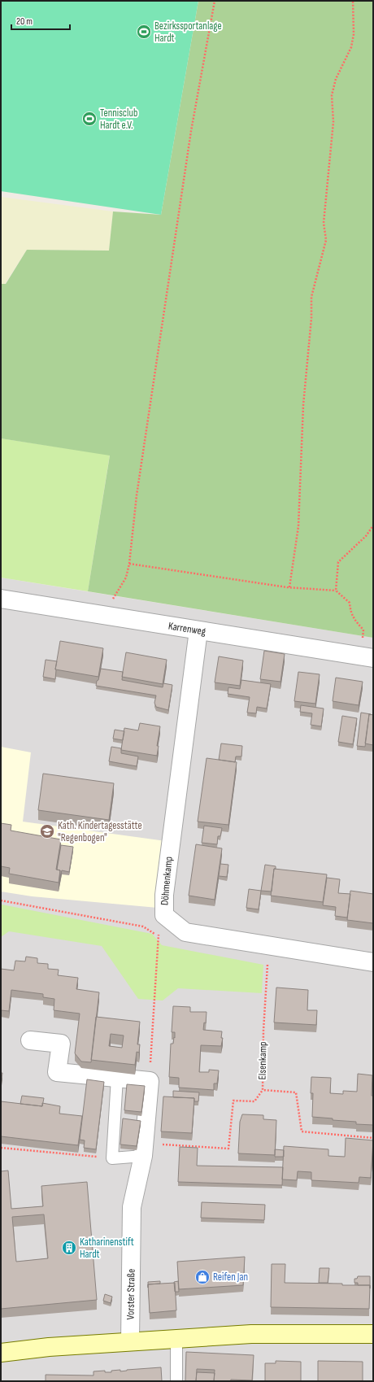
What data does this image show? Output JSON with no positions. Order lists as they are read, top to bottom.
{
  "streets": {
    "street": ["Karrenweg", "Döhmenkamp", "Vorster Straße"],
    "path": ["Elsenkamp"]
  },
  "crossings": [
    ["Karrenweg", "Döhmenkamp"],
    ["Döhmenkamp", "Elsenkamp"]
  ],
  "places": {
    "sports": ["Bezirkssportanlage Hardt", "Tennisclub Hardt e.V."],
    "school or university": ["Kath. Kindertagesstätte \"Regenbogen\""],
    "building": ["Katharinenstift Hardt"],
    "shop": ["Reifen Jan"]
  },
  "scale_bar": "20 m"
}
